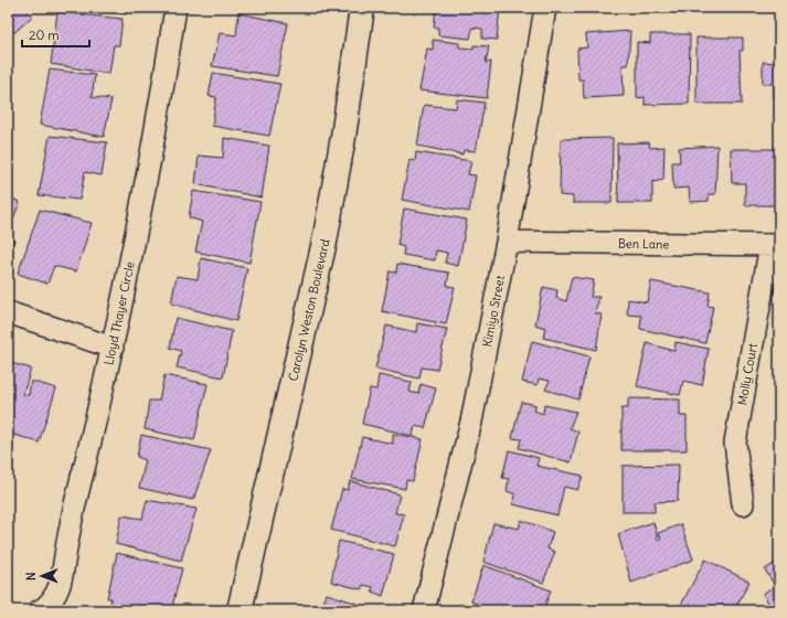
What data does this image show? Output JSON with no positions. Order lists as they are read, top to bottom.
{
  "streets": {
    "street": [
      "Ben Lane",
      "Carolyn Weston Boulevard",
      "Kimiyo Street",
      "Lloyd Thayer Circle",
      "Molly Court"
    ]
  },
  "crossings": [
    ["Ben Lane", "Kimiyo Street"],
    ["Ben Lane", "Molly Court"]
  ],
  "scale_bar": "20 m",
  "north": "left"
}
